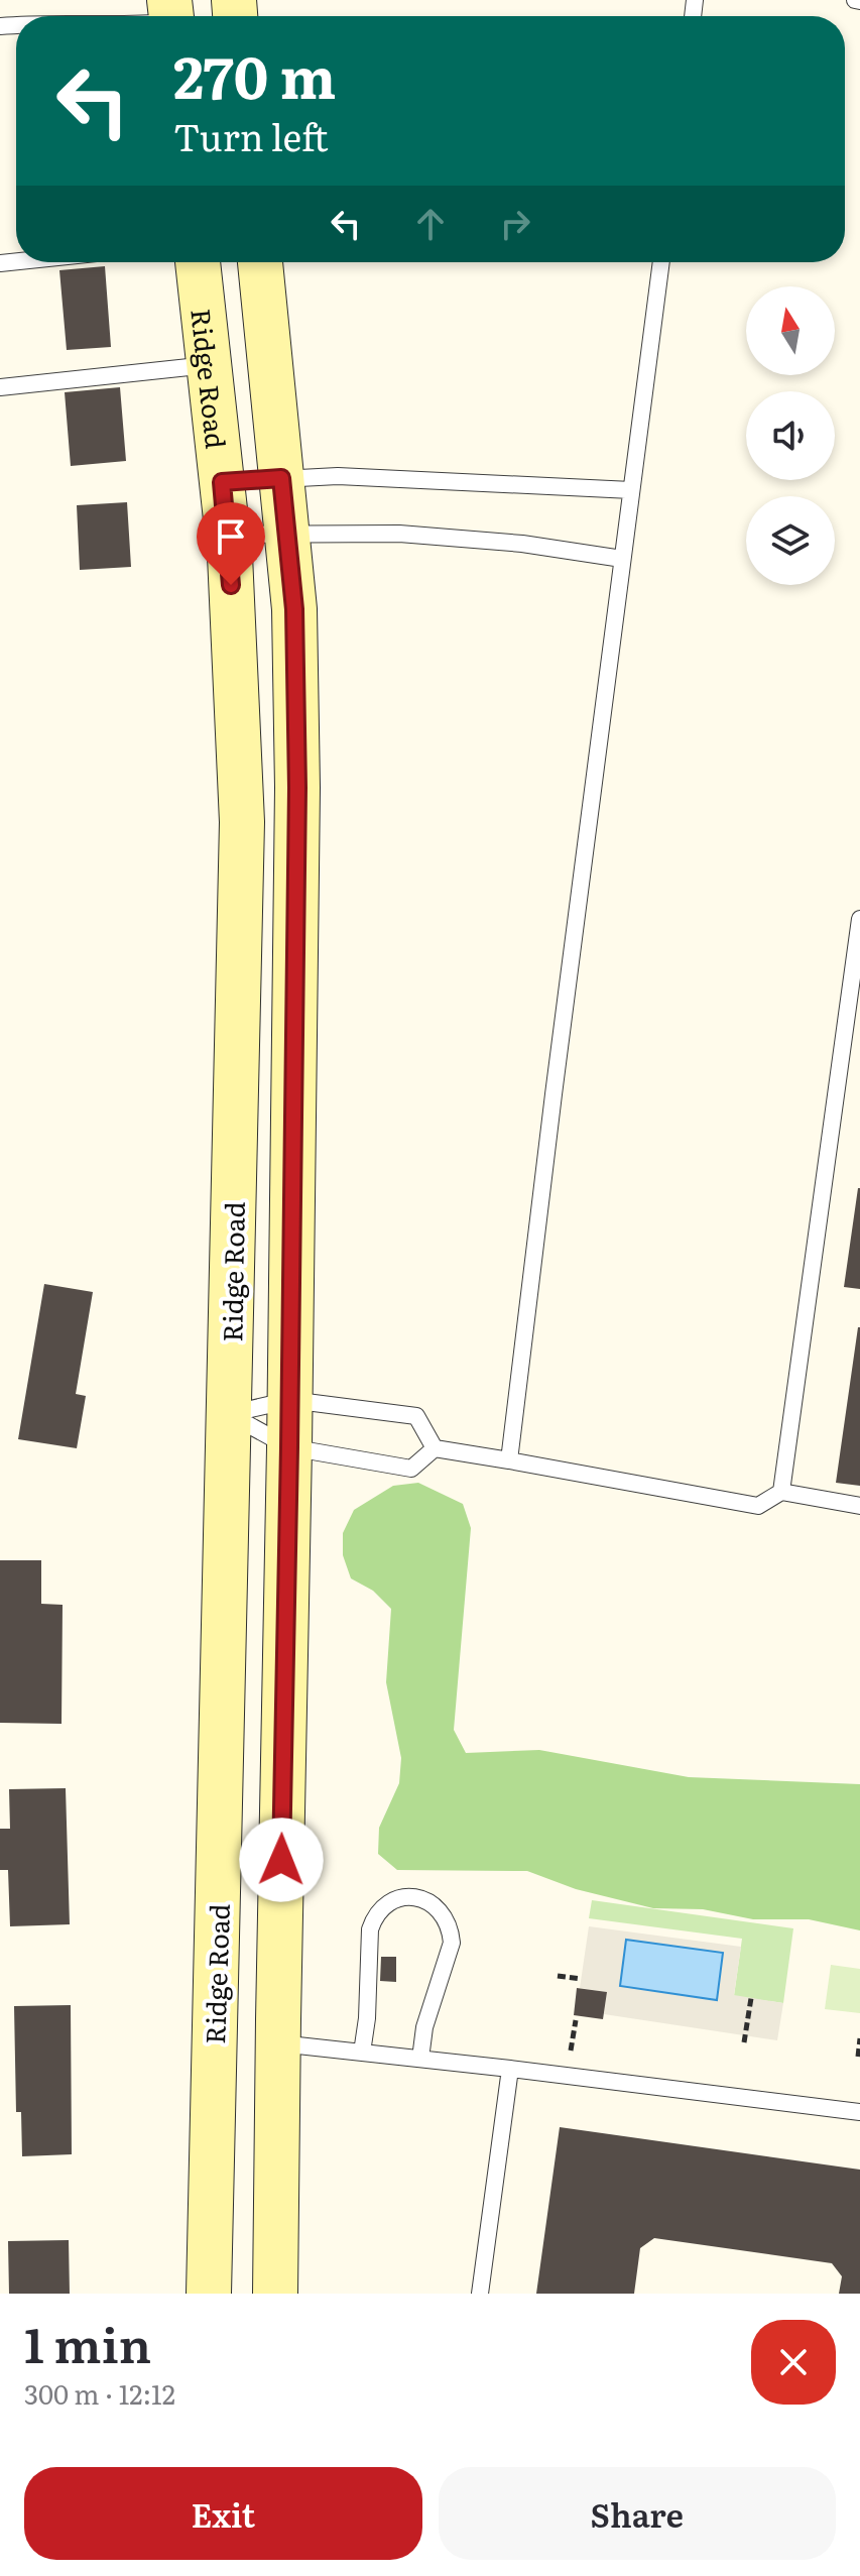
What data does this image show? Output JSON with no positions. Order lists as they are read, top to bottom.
{
  "streets": {
    "main road": ["Ridge Road"]
  },
  "north": "top",
  "page": {
    "turn": ["270 m", "Turn left"],
    "heading": ["1 min", "300 m · 12:12"],
    "buttons": ["Exit", "Share"]
  }
}
